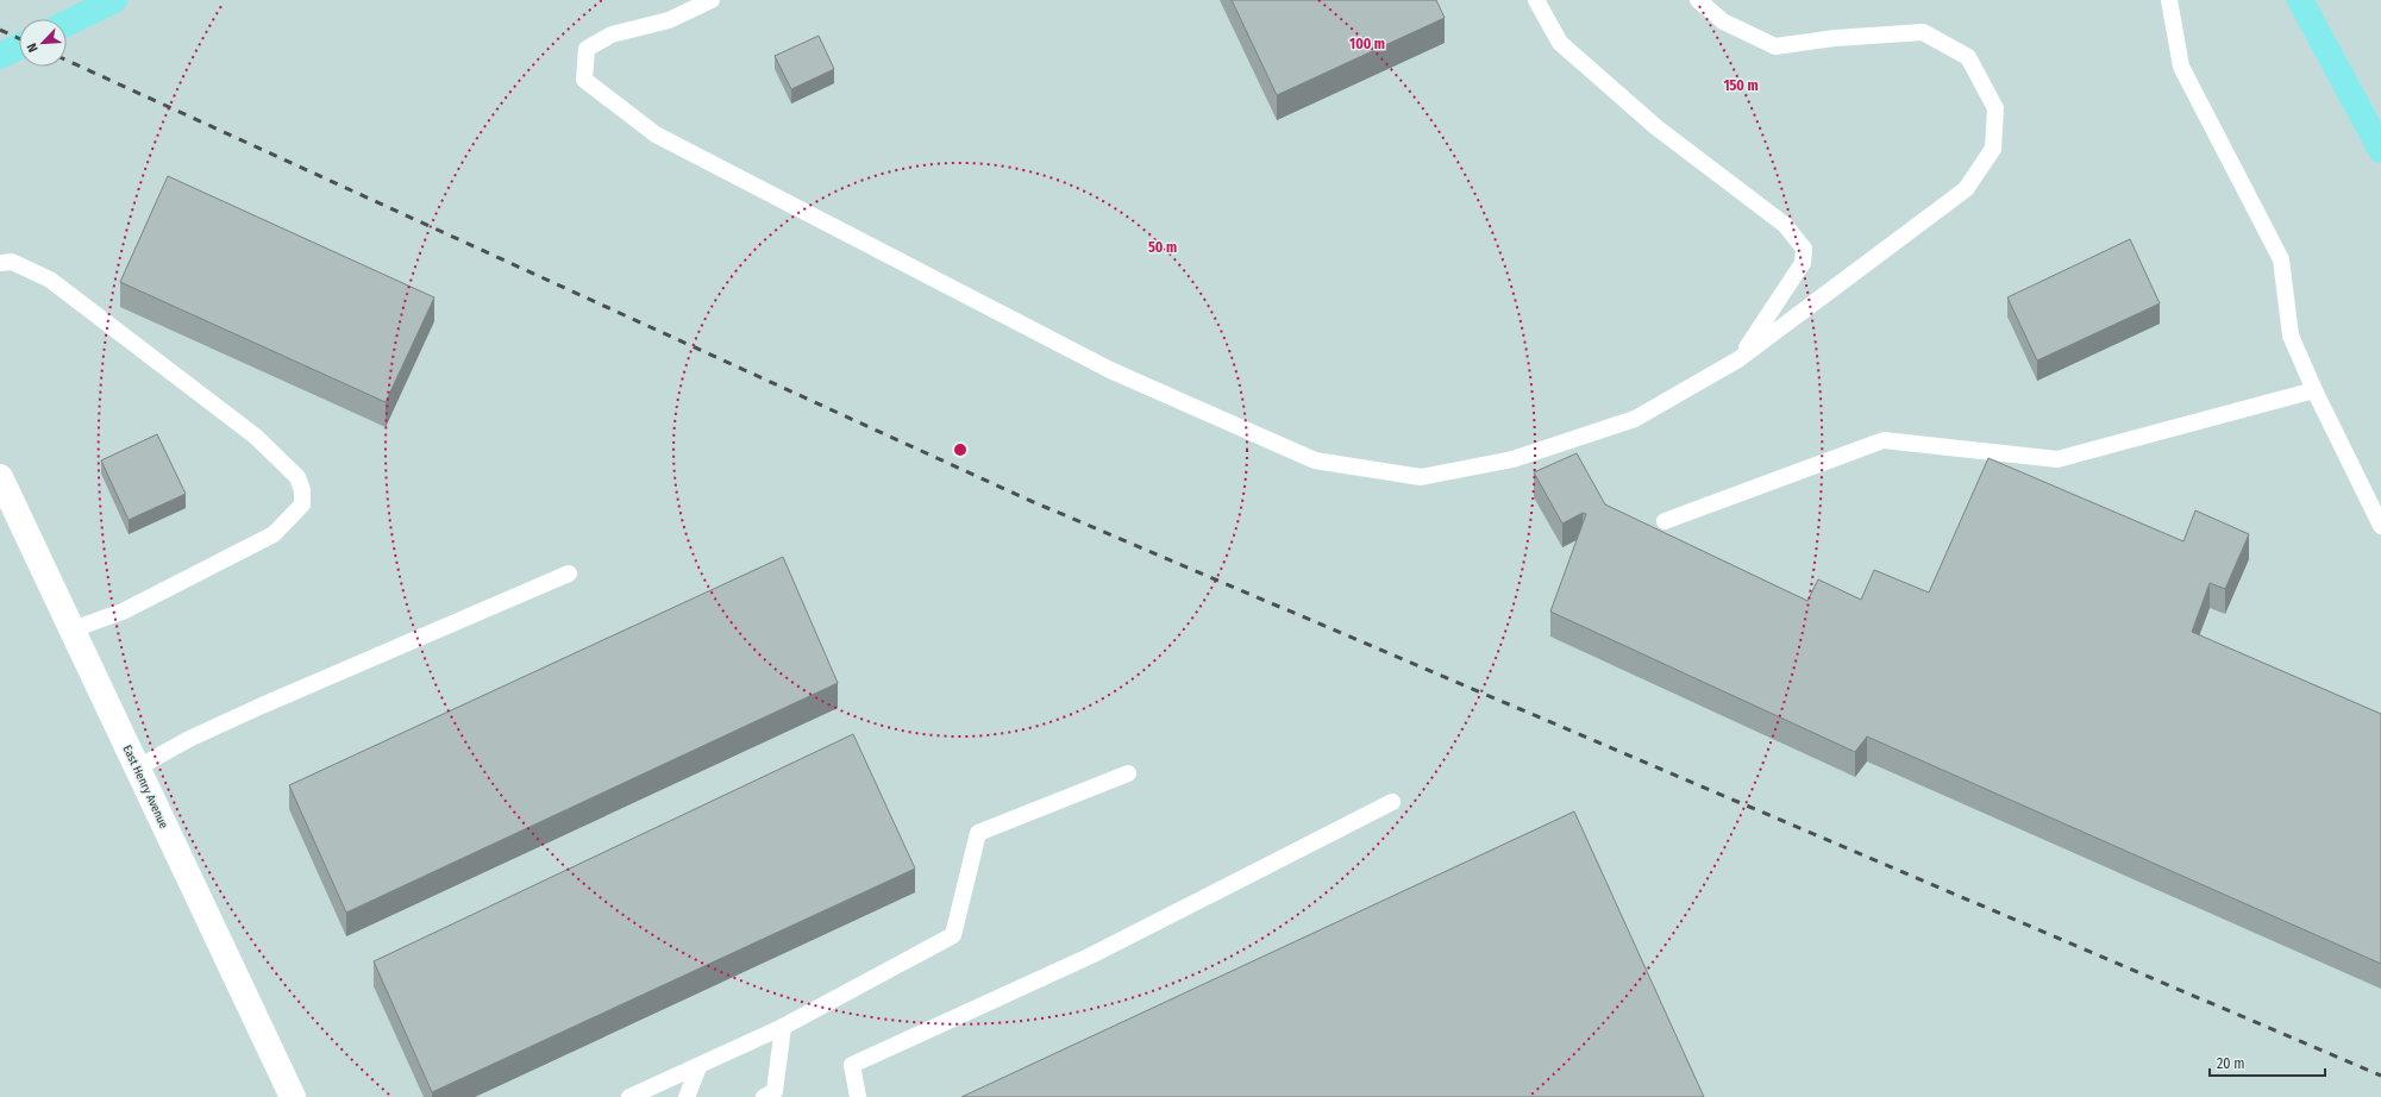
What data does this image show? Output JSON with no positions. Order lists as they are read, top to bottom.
{
  "streets": {
    "street": ["East Henry Avenue"]
  },
  "scale_bar": "20 m",
  "north": "bottom left",
  "rings": ["100 m", "150 m", "50 m"]
}
